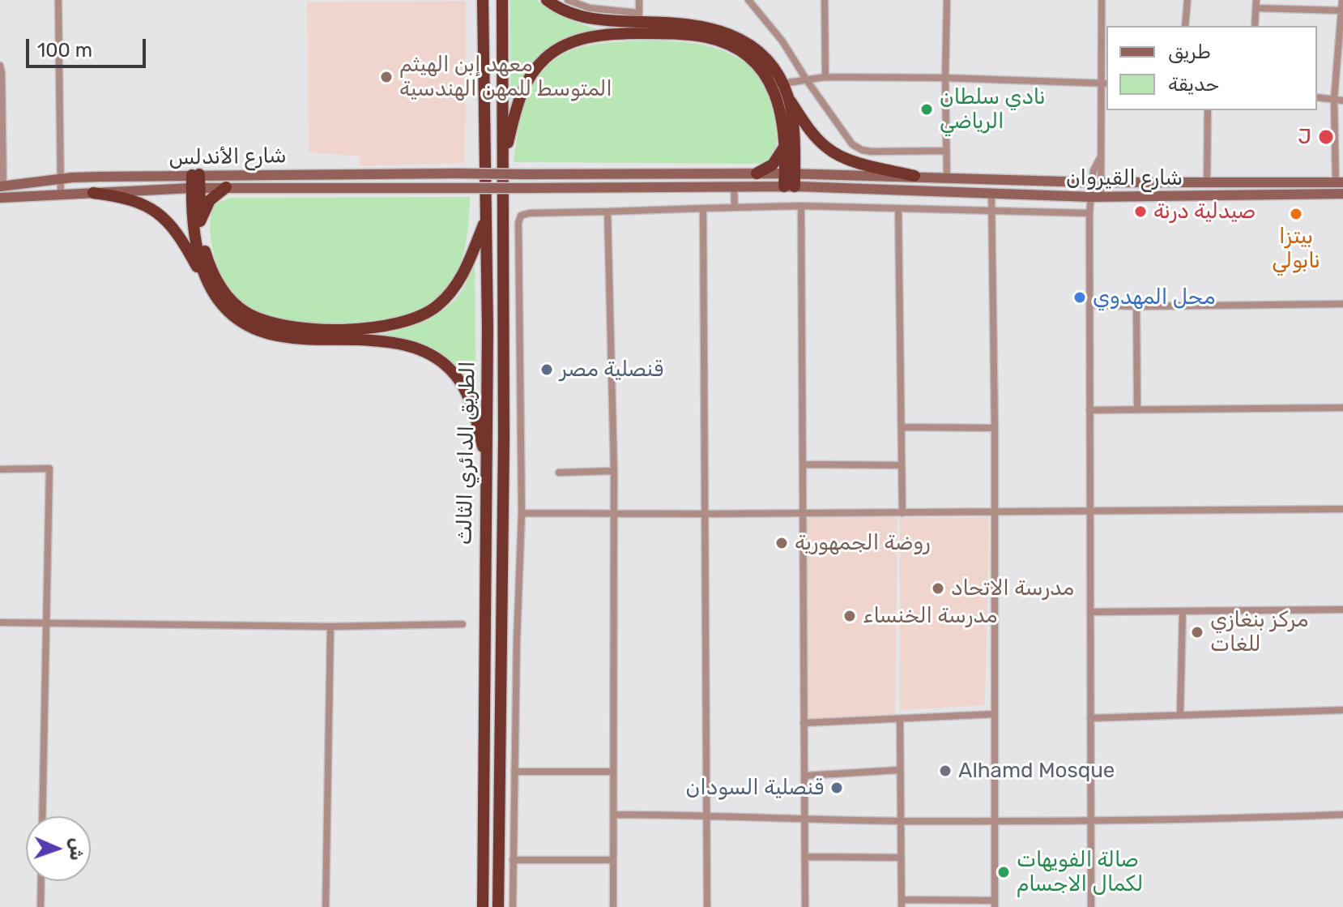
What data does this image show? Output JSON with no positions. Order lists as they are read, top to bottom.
{
  "streets": {
    "highway": ["الطريق الدائري الثالث"],
    "main road": ["شارع الأندلس", "شارع القيروان"]
  },
  "crossings": [
    ["شارع الأندلس", "شارع القيروان"]
  ],
  "places": [
    "معهد إبن الهيثم المتوسط للمهن الهندسية",
    "نادي سلطان الرياضي",
    "J",
    "صيدلية درنة",
    "بيتزا نابولي",
    "محل المهدوي",
    "قنصلية مصر",
    "روضة الجمهورية",
    "مدرسة الاتحاد",
    "مدرسة الخنساء",
    "مركز بنغازي للغات",
    "Alhamd Mosque",
    "قنصلية السودان",
    "صالة الفويهات لكمال الاجسام"
  ],
  "legend": ["طريق", "حديقة"],
  "scale_bar": "100 m",
  "north": "right"
}
